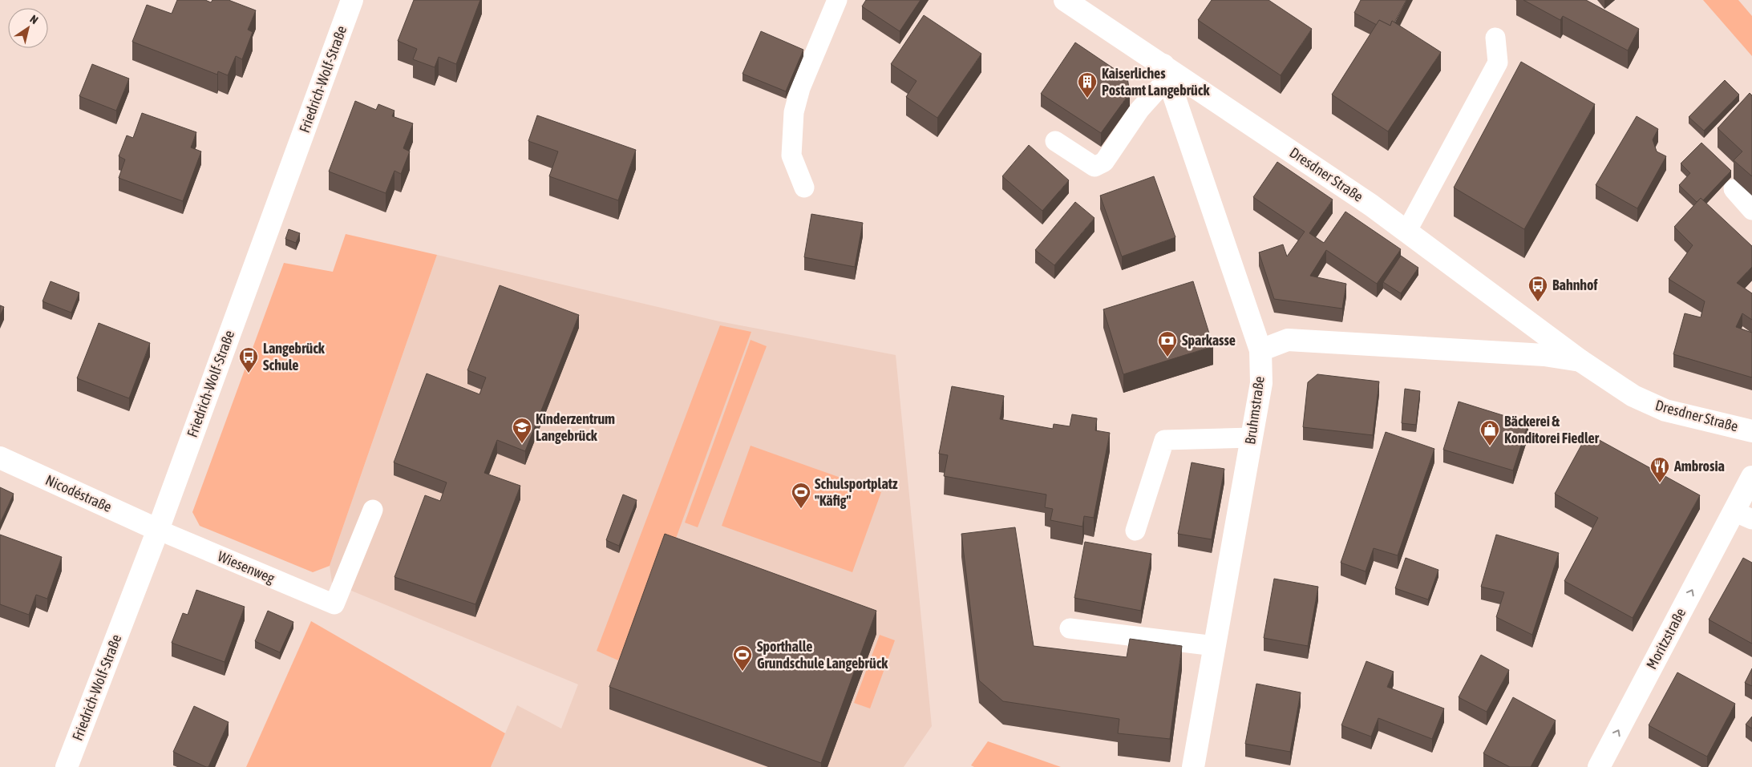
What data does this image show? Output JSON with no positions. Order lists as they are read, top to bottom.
{
  "streets": {
    "street": [
      "Friedrich-Wolf-Straße",
      "Dresdner Straße",
      "Bruhmstraße",
      "Nicodéstraße",
      "Moritzstraße"
    ],
    "lane": ["Wiesenweg"]
  },
  "crossings": [
    ["Friedrich-Wolf-Straße", "Nicodéstraße"],
    ["Friedrich-Wolf-Straße", "Wiesenweg"],
    ["Dresdner Straße", "Bruhmstraße"],
    ["Nicodéstraße", "Wiesenweg"]
  ],
  "one_way": ["Moritzstraße"],
  "places": {
    "building": ["Kaiserliches Postamt Langebrück"],
    "bus stop": ["Bahnhof", "Langebrück Schule"],
    "bank": ["Sparkasse"],
    "school or university": ["Kinderzentrum Langebrück"],
    "shop": ["Bäckerei & Konditorei Fiedler"],
    "restaurant": ["Ambrosia"],
    "sports": ["Schulsportplatz \"Käfig\"", "Sporthalle Grundschule Langebrück"]
  },
  "north": "top right"
}
